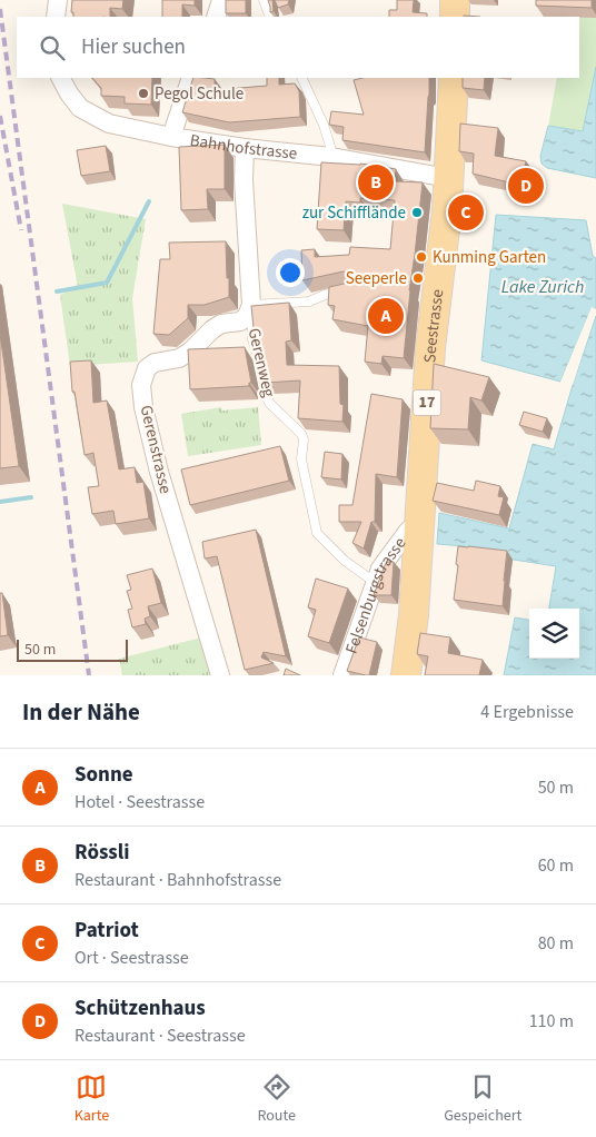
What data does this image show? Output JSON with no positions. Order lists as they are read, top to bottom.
{
  "streets": {
    "main road": ["Seestrasse", "17"],
    "street": ["Bahnhofstrasse", "Gerenstrasse", "Felsenburgstrasse"],
    "lane": ["Gerenweg"]
  },
  "crossings": [
    ["Bahnhofstrasse", "Seestrasse"],
    ["Seestrasse", "Felsenburgstrasse"],
    ["Gerenweg", "Gerenstrasse"],
    ["Gerenweg", "Felsenburgstrasse"]
  ],
  "water": ["Lake Zurich"],
  "places": [
    "Pegol Schule",
    "zur Schifflände",
    "Kunming Garten",
    "Seeperle"
  ],
  "scale_bar": "50 m",
  "page": {
    "search": "Hier suchen",
    "pins": [
      "B",
      "D",
      "C",
      "A"
    ],
    "scale": "50 m",
    "heading": ["In der Nähe", "4 Ergebnisse"],
    "list": [
      {
        "mark": "A",
        "name": "Sonne",
        "note": "Hotel · Seestrasse",
        "value": "50 m"
      },
      {
        "mark": "B",
        "name": "Rössli",
        "note": "Restaurant · Bahnhofstrasse",
        "value": "60 m"
      },
      {
        "mark": "C",
        "name": "Patriot",
        "note": "Ort · Seestrasse",
        "value": "80 m"
      },
      {
        "mark": "D",
        "name": "Schützenhaus",
        "note": "Restaurant · Seestrasse",
        "value": "110 m"
      }
    ],
    "nav": ["Karte", "Route", "Gespeichert"]
  }
}
